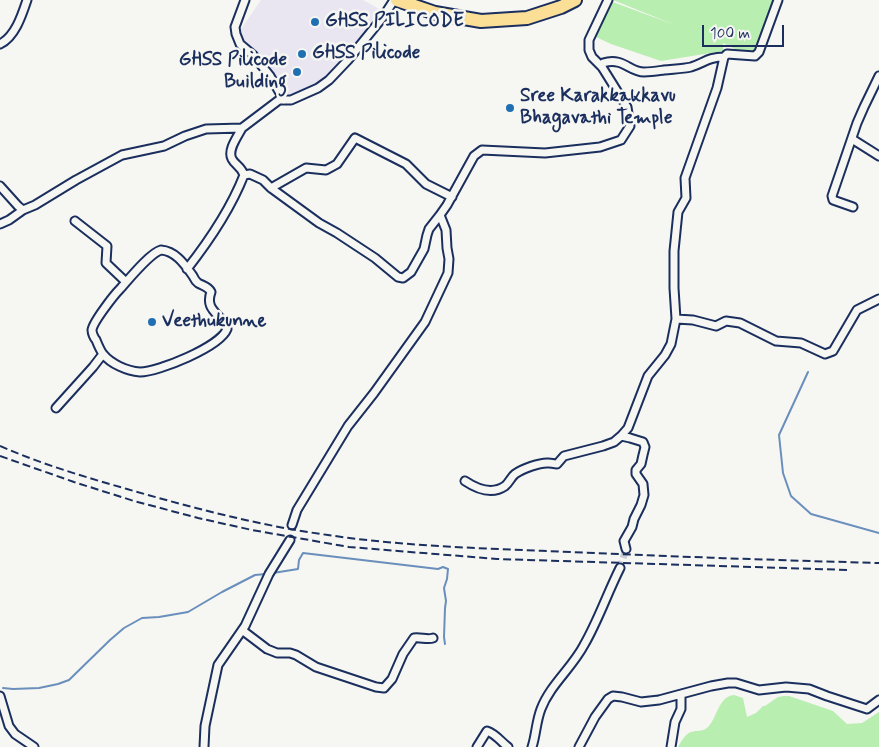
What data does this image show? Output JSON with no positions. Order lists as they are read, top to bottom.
{
  "places": [
    "GHSS PILICODE",
    "GHSS Pilicode",
    "GHSS Pilicode Building",
    "Sree Karakkakkavu Bhagavathi Temple",
    "Veethukunne"
  ],
  "scale_bar": "100 m"
}
